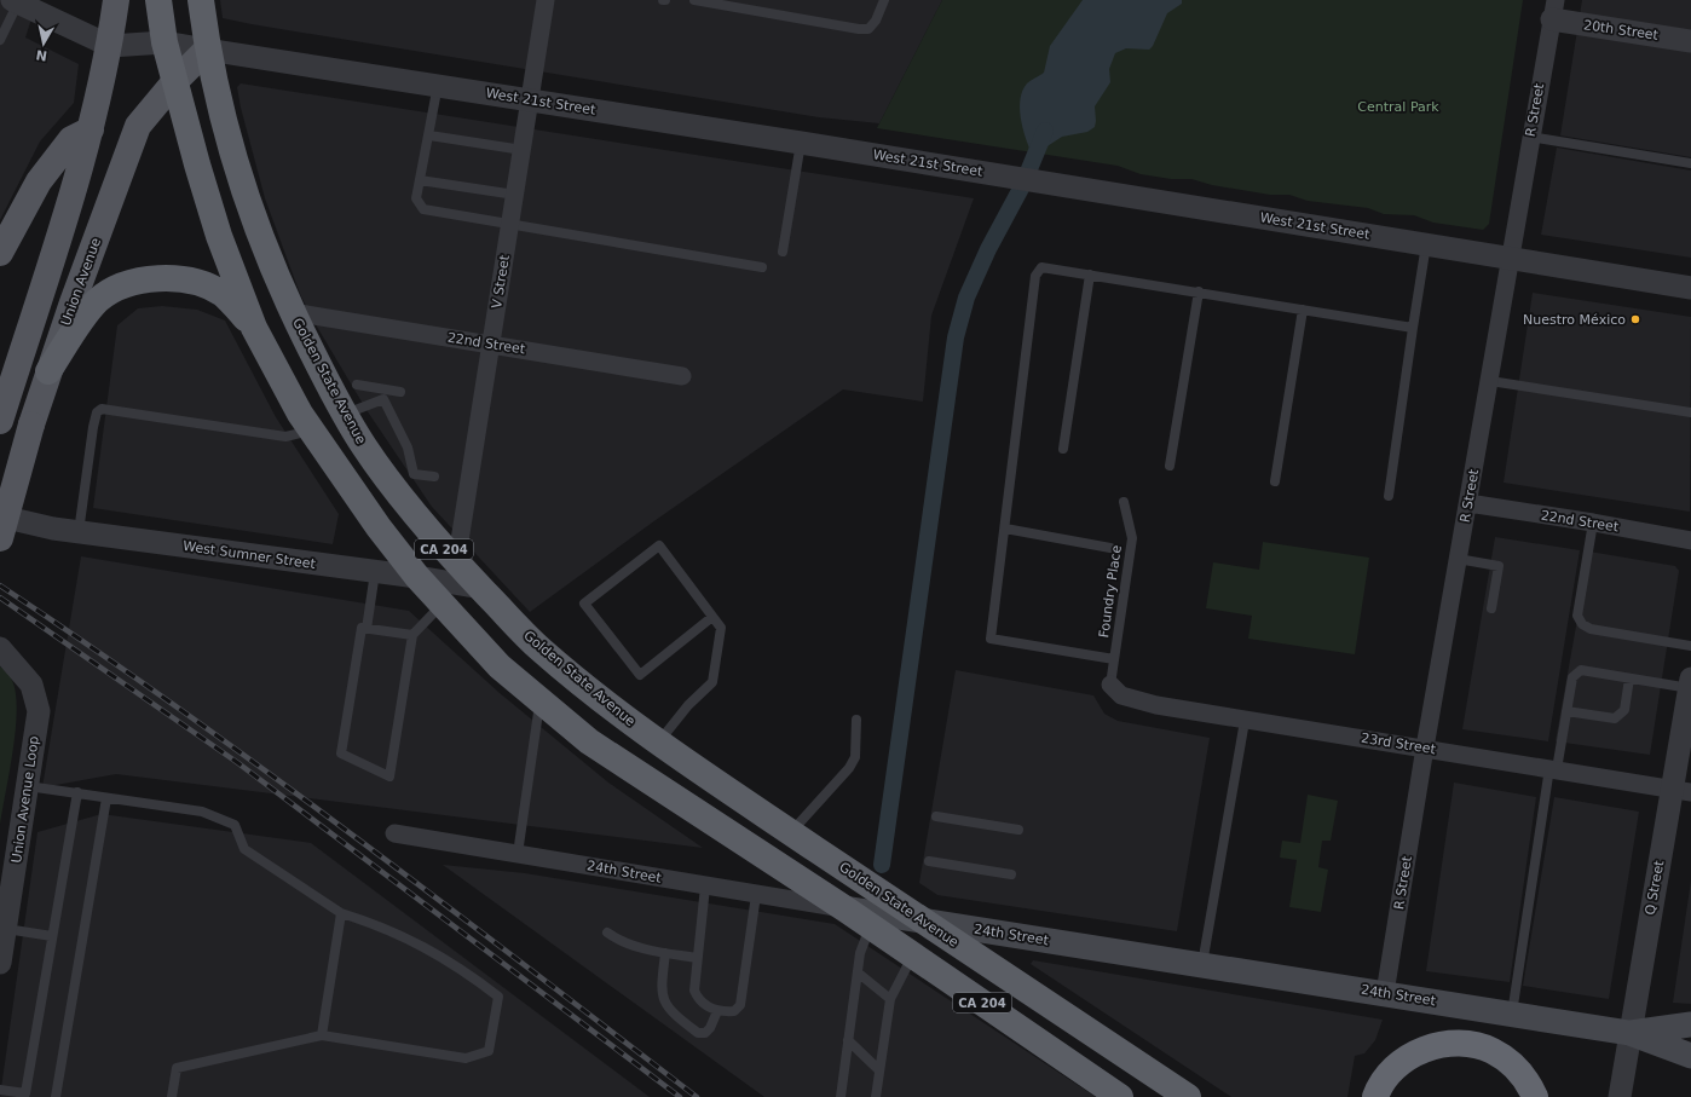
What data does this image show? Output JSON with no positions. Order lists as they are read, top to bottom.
{
  "streets": {
    "highway": ["Golden State Avenue", "CA 204"],
    "main road": ["Union Avenue", "24th Street"],
    "street": [
      "20th Street",
      "West 21st Street",
      "R Street",
      "V Street",
      "22nd Street",
      "West Sumner Street",
      "23rd Street",
      "Union Avenue Loop",
      "Q Street"
    ],
    "lane": ["Foundry Place"]
  },
  "crossings": [
    ["20th Street", "R Street"],
    ["West 21st Street", "R Street"],
    ["West 21st Street", "Union Avenue"],
    ["West 21st Street", "V Street"],
    ["West 21st Street", "Golden State Avenue"],
    ["West 21st Street", "CA 204"],
    ["R Street", "22nd Street"],
    ["R Street", "23rd Street"],
    ["R Street", "24th Street"],
    ["Union Avenue", "Golden State Avenue"],
    ["Union Avenue", "CA 204"],
    ["Union Avenue", "West Sumner Street"],
    ["V Street", "22nd Street"],
    ["V Street", "Golden State Avenue"],
    ["22nd Street", "Golden State Avenue"],
    ["Golden State Avenue", "West Sumner Street"],
    ["Golden State Avenue", "24th Street"],
    ["CA 204", "West Sumner Street"],
    ["CA 204", "24th Street"],
    ["Foundry Place", "23rd Street"],
    ["23rd Street", "Q Street"],
    ["24th Street", "Q Street"]
  ],
  "parks": ["Central Park"],
  "places": ["Nuestro México"],
  "north": "bottom"
}
